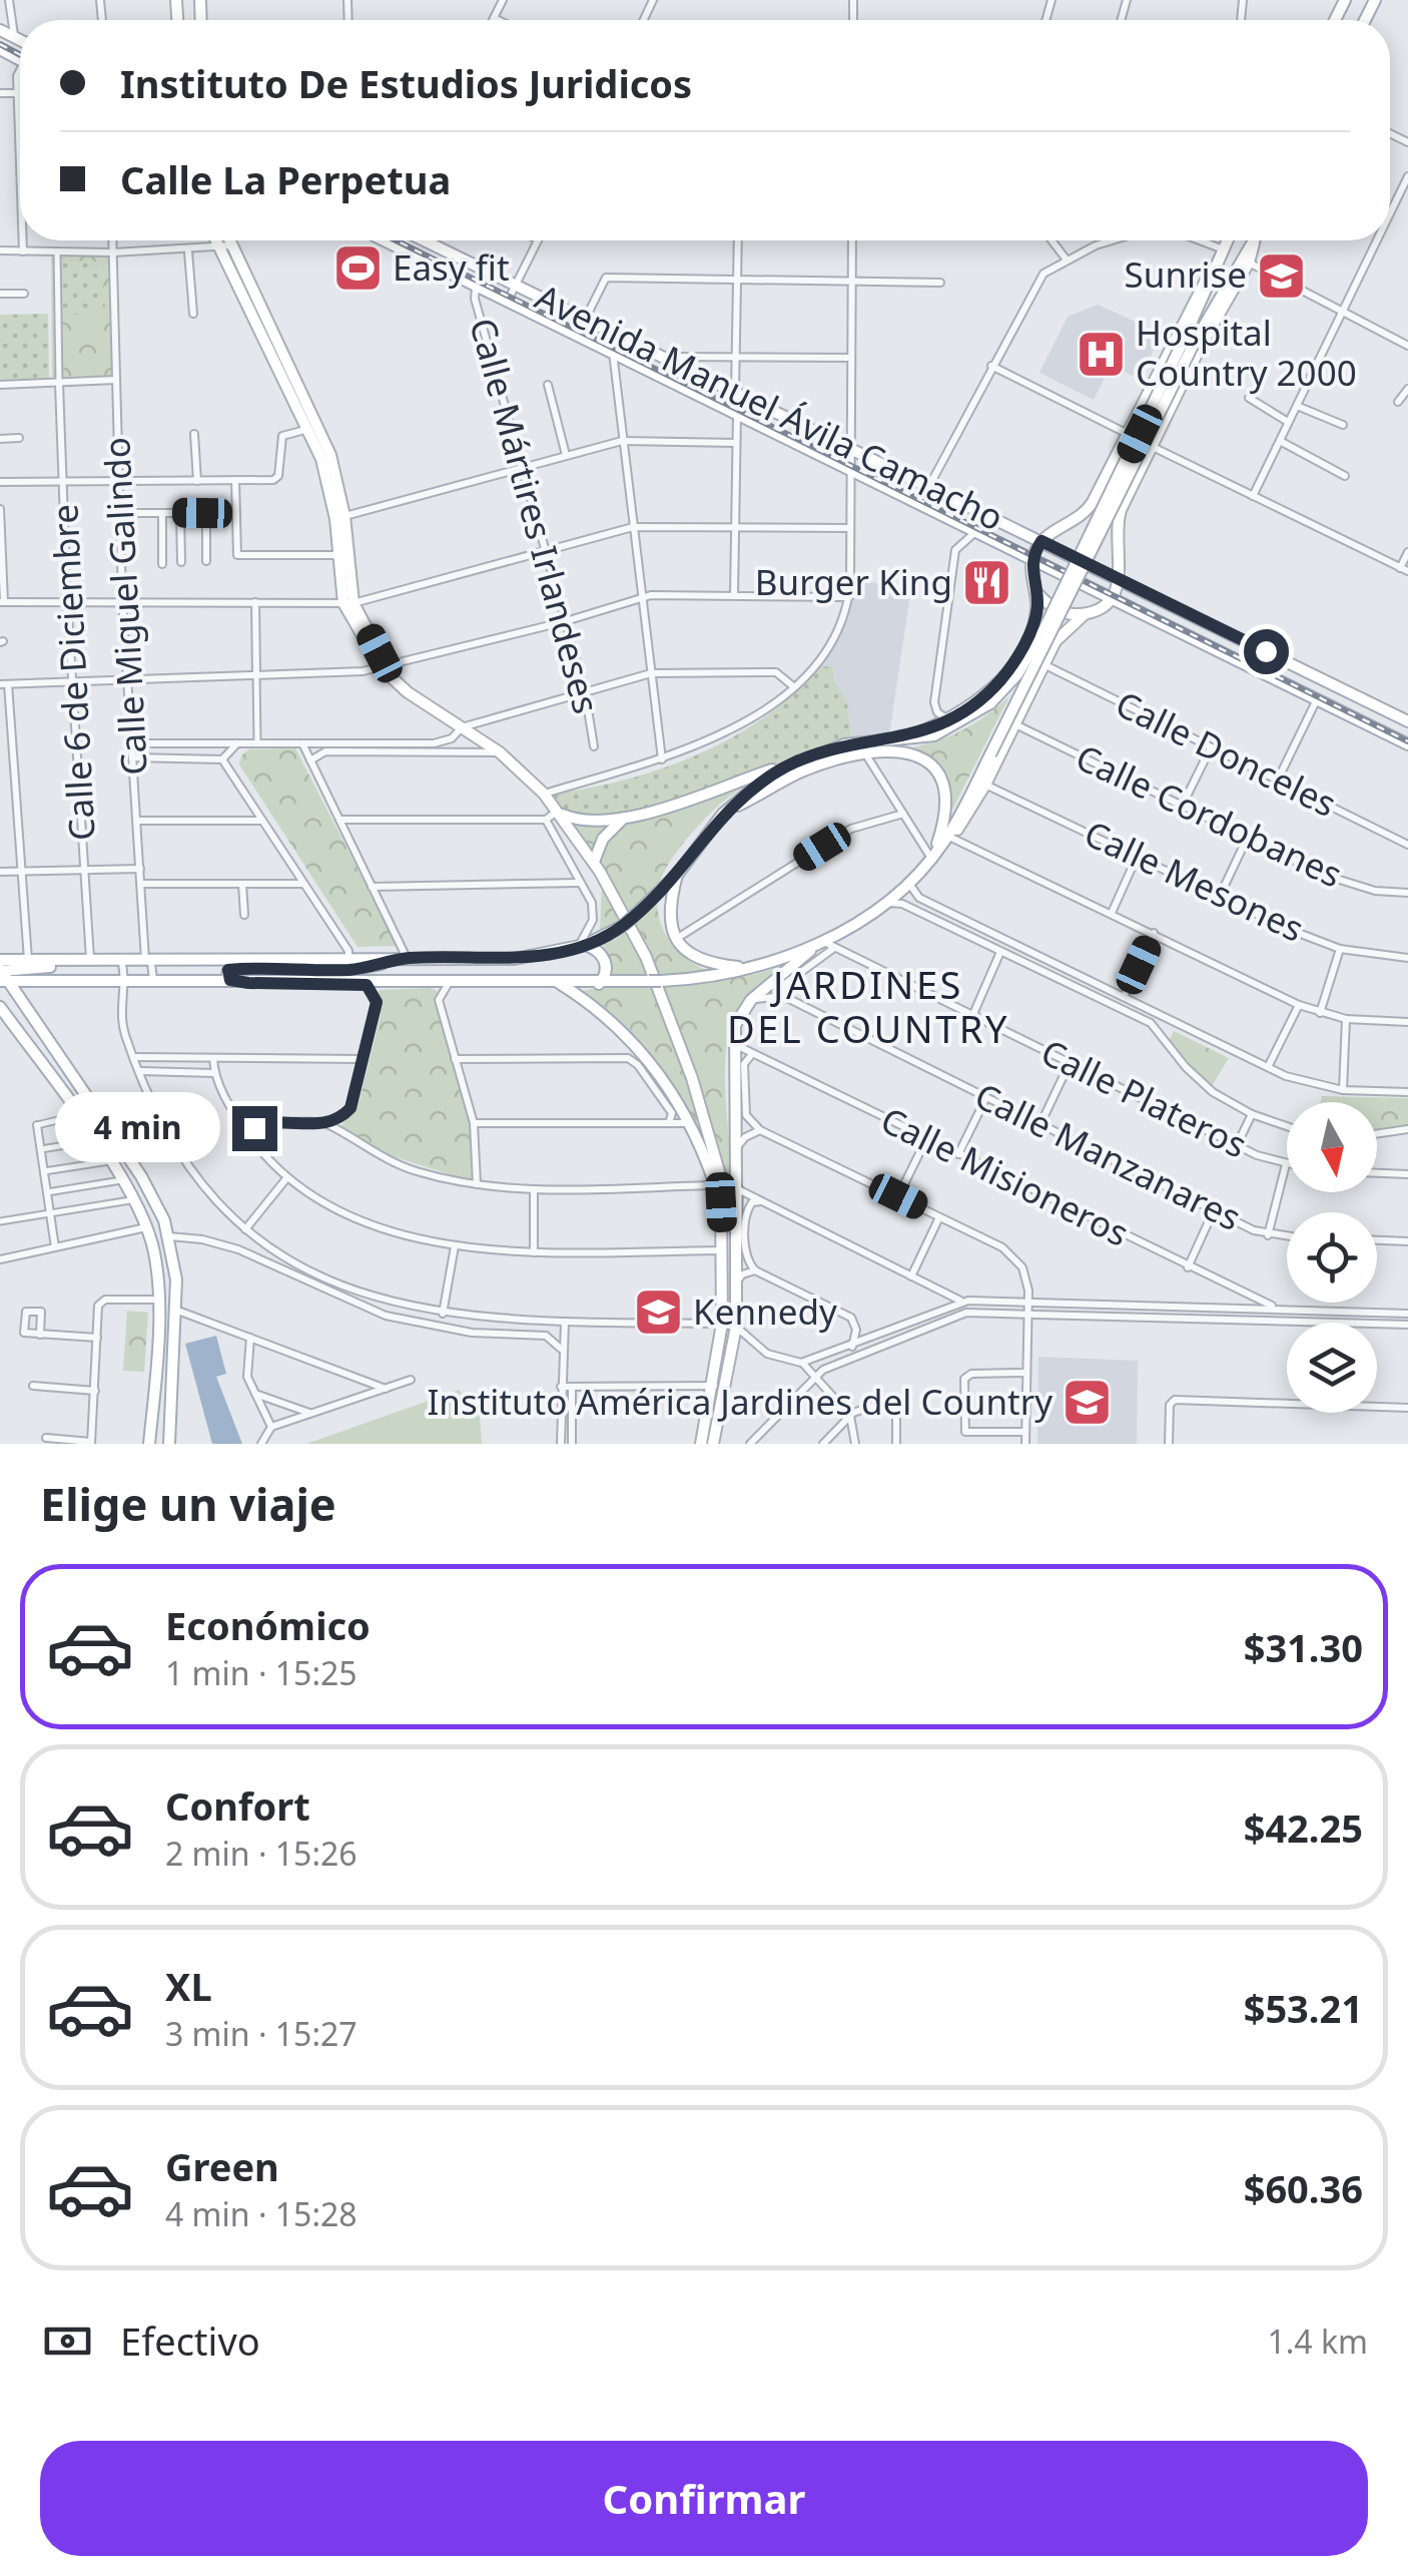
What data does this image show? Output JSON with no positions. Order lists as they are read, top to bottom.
{
  "streets": {
    "main road": ["Avenida Manuel Ávila Camacho"],
    "street": [
      "Calle Mártires Irlandeses",
      "Calle Miguel Galindo",
      "Calle 6 de Diciembre",
      "Calle Donceles",
      "Calle Cordobanes",
      "Calle Mesones",
      "Calle Plateros",
      "Calle Manzanares",
      "Calle Misioneros"
    ]
  },
  "crossings": [
    ["Avenida Manuel Ávila Camacho", "Calle Mártires Irlandeses"]
  ],
  "districts": ["JARDINES DEL COUNTRY"],
  "places": {
    "sports": ["Easy fit"],
    "school or university": ["Sunrise", "Kennedy", "Instituto América Jardines del Country"],
    "hospital": ["Hospital Country 2000"],
    "restaurant": ["Burger King"]
  },
  "north": "bottom",
  "page": {
    "banner": ["Instituto De Estudios Juridicos", "Calle La Perpetua"],
    "bubble": "4 min",
    "heading": "Elige un viaje",
    "list": [
      {
        "name": "Económico",
        "note": "1 min · 15:25",
        "value": "$31.30"
      },
      {
        "name": "Confort",
        "note": "2 min · 15:26",
        "value": "$42.25"
      },
      {
        "name": "XL",
        "note": "3 min · 15:27",
        "value": "$53.21"
      },
      {
        "name": "Green",
        "note": "4 min · 15:28",
        "value": "$60.36"
      }
    ],
    "pay": ["Efectivo", "1.4 km"],
    "buttons": "Confirmar"
  }
}
